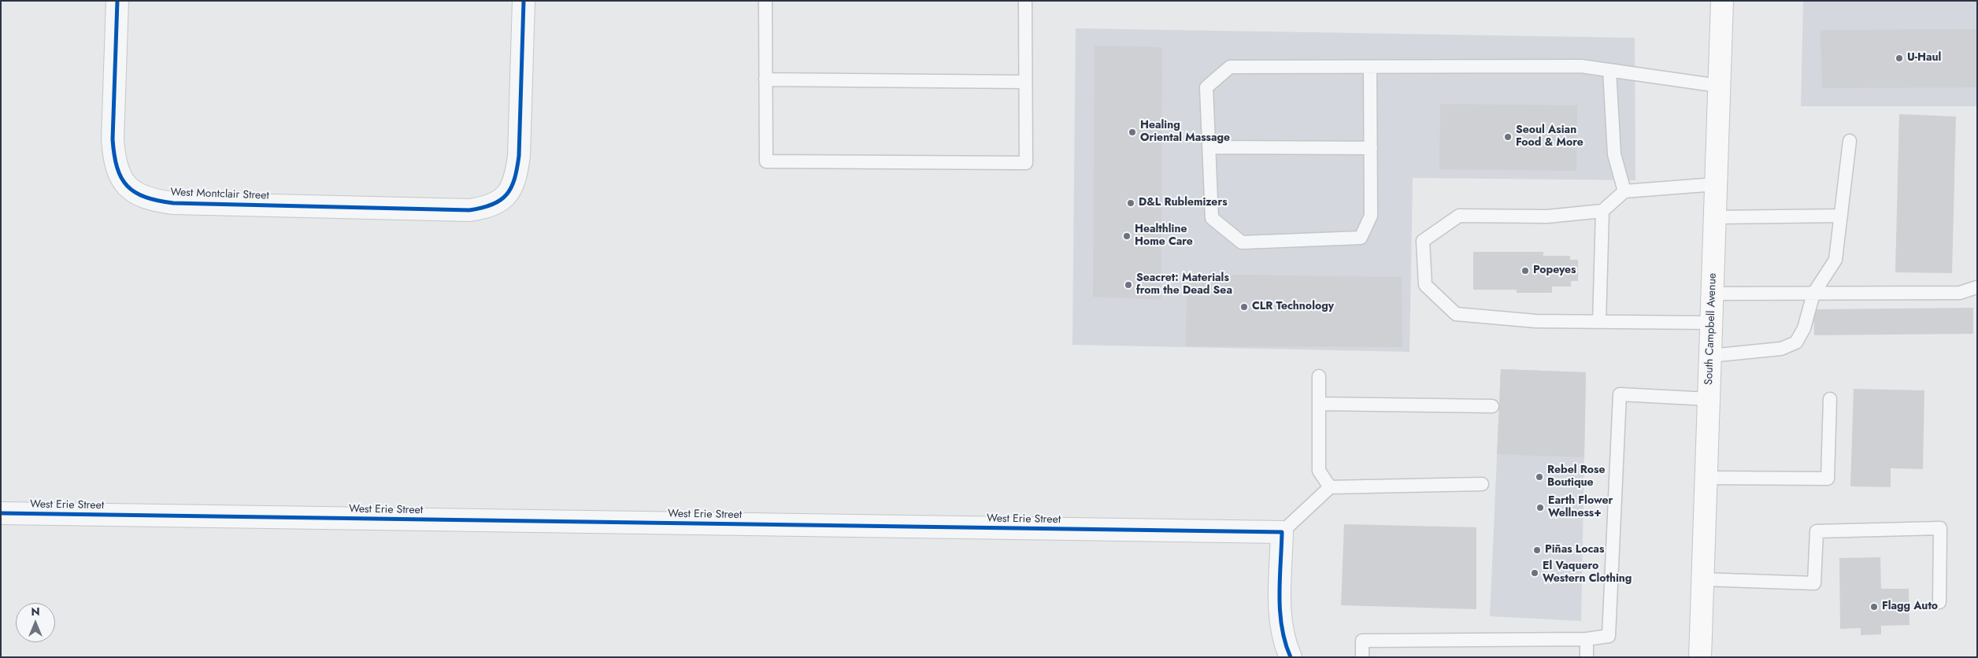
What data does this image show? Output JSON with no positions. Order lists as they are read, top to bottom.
{
  "streets": {
    "main road": ["South Campbell Avenue"],
    "street": ["West Montclair Street", "West Erie Street"]
  },
  "places": [
    "U-Haul",
    "Healing Oriental Massage",
    "Seoul Asian Food & More",
    "D&L Rublemizers",
    "Healthline Home Care",
    "Popeyes",
    "Seacret: Materials from the Dead Sea",
    "CLR Technology",
    "Rebel Rose Boutique",
    "Earth Flower Wellness+",
    "Piñas Locas",
    "El Vaquero Western Clothing",
    "Flagg Auto"
  ],
  "north": "top"
}
